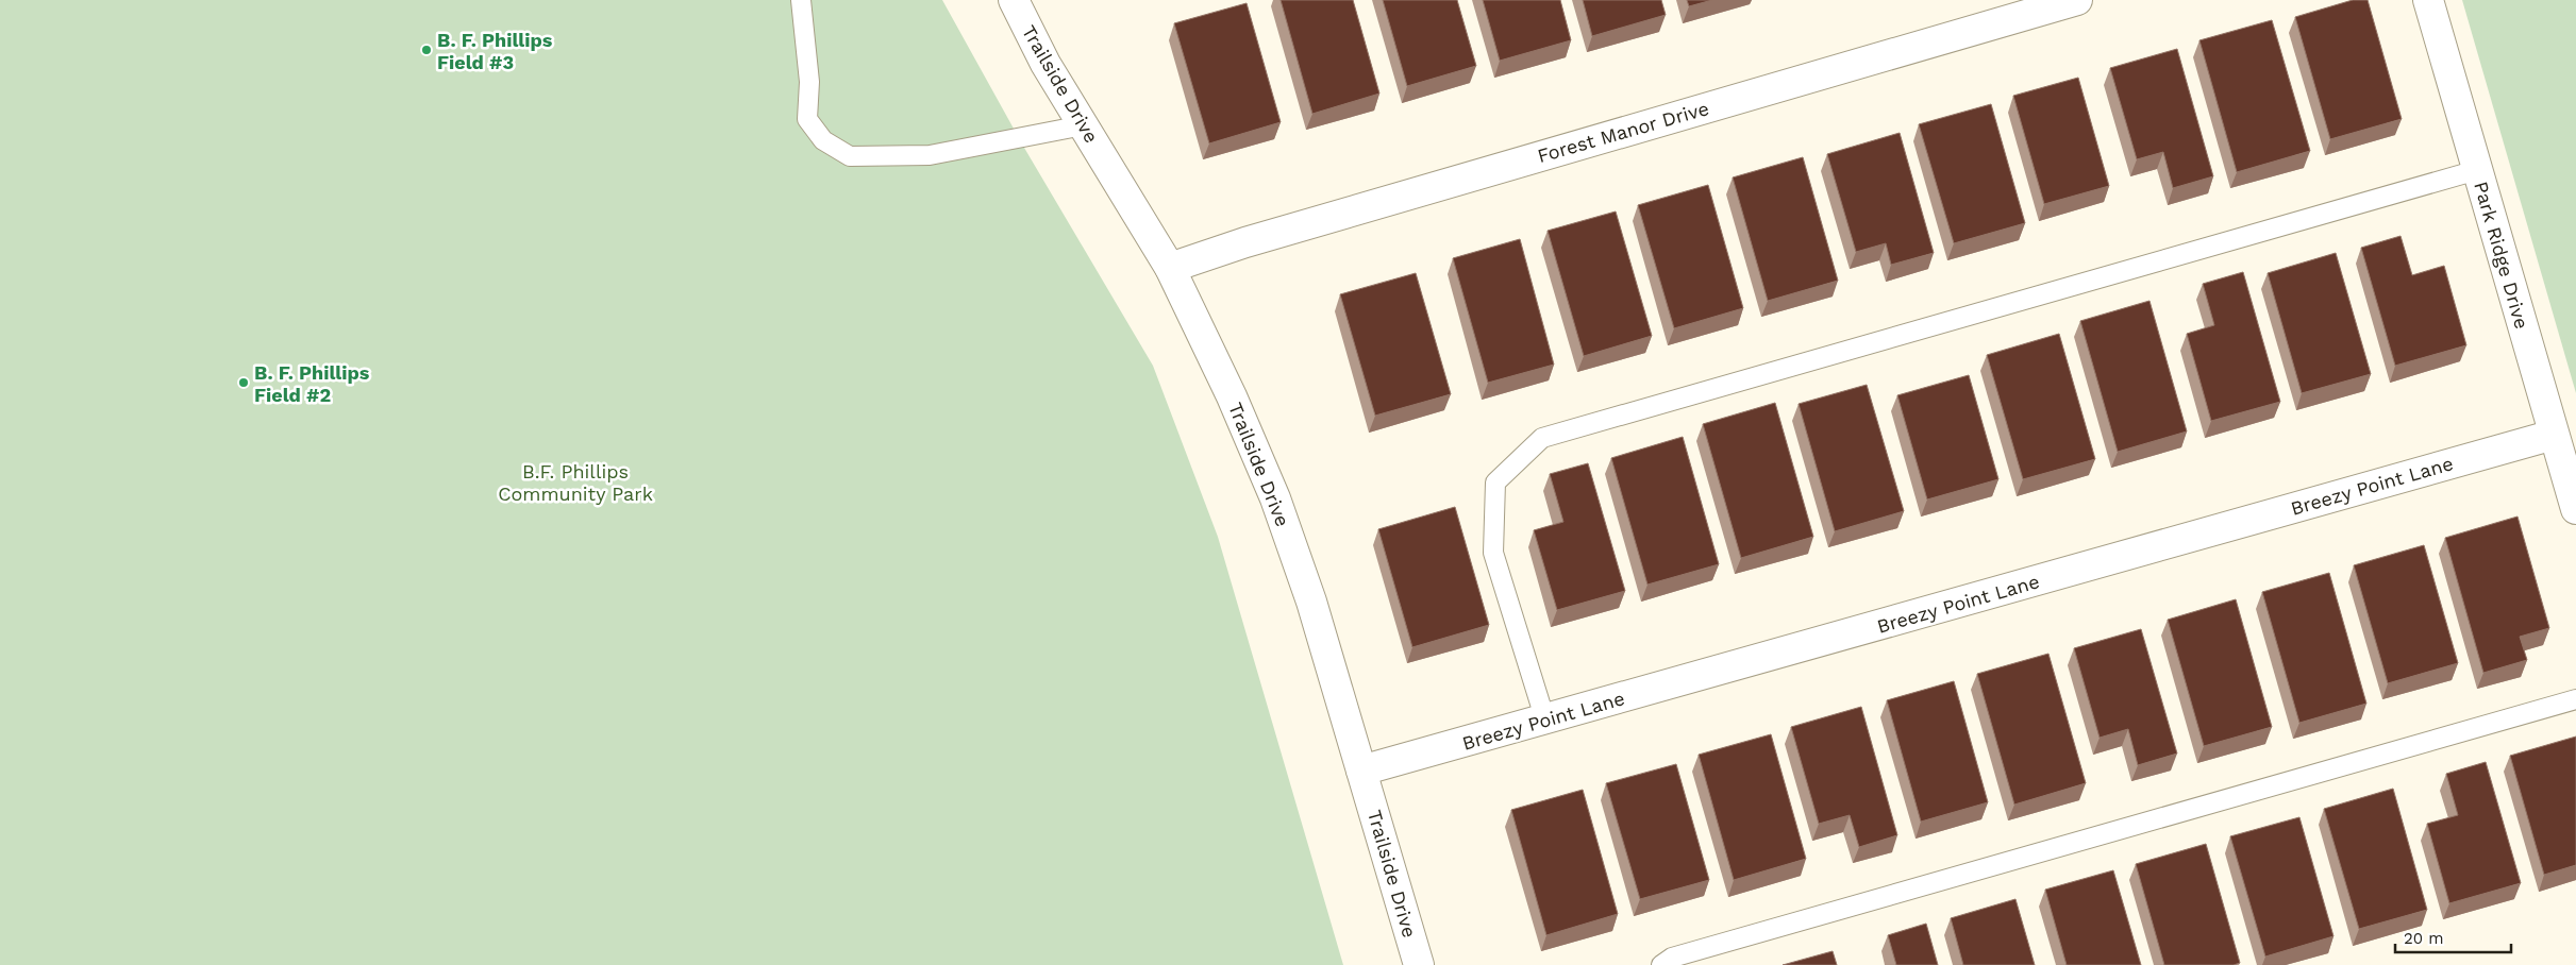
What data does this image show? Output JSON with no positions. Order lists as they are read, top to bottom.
{
  "streets": {
    "street": [
      "Trailside Drive",
      "Forest Manor Drive",
      "Park Ridge Drive",
      "Breezy Point Lane"
    ]
  },
  "crossings": [
    ["Trailside Drive", "Forest Manor Drive"],
    ["Trailside Drive", "Breezy Point Lane"],
    ["Park Ridge Drive", "Breezy Point Lane"]
  ],
  "parks": ["B.F. Phillips Community Park"],
  "places": ["B. F. Phillips Field #3", "B. F. Phillips Field #2"],
  "scale_bar": "20 m"
}
